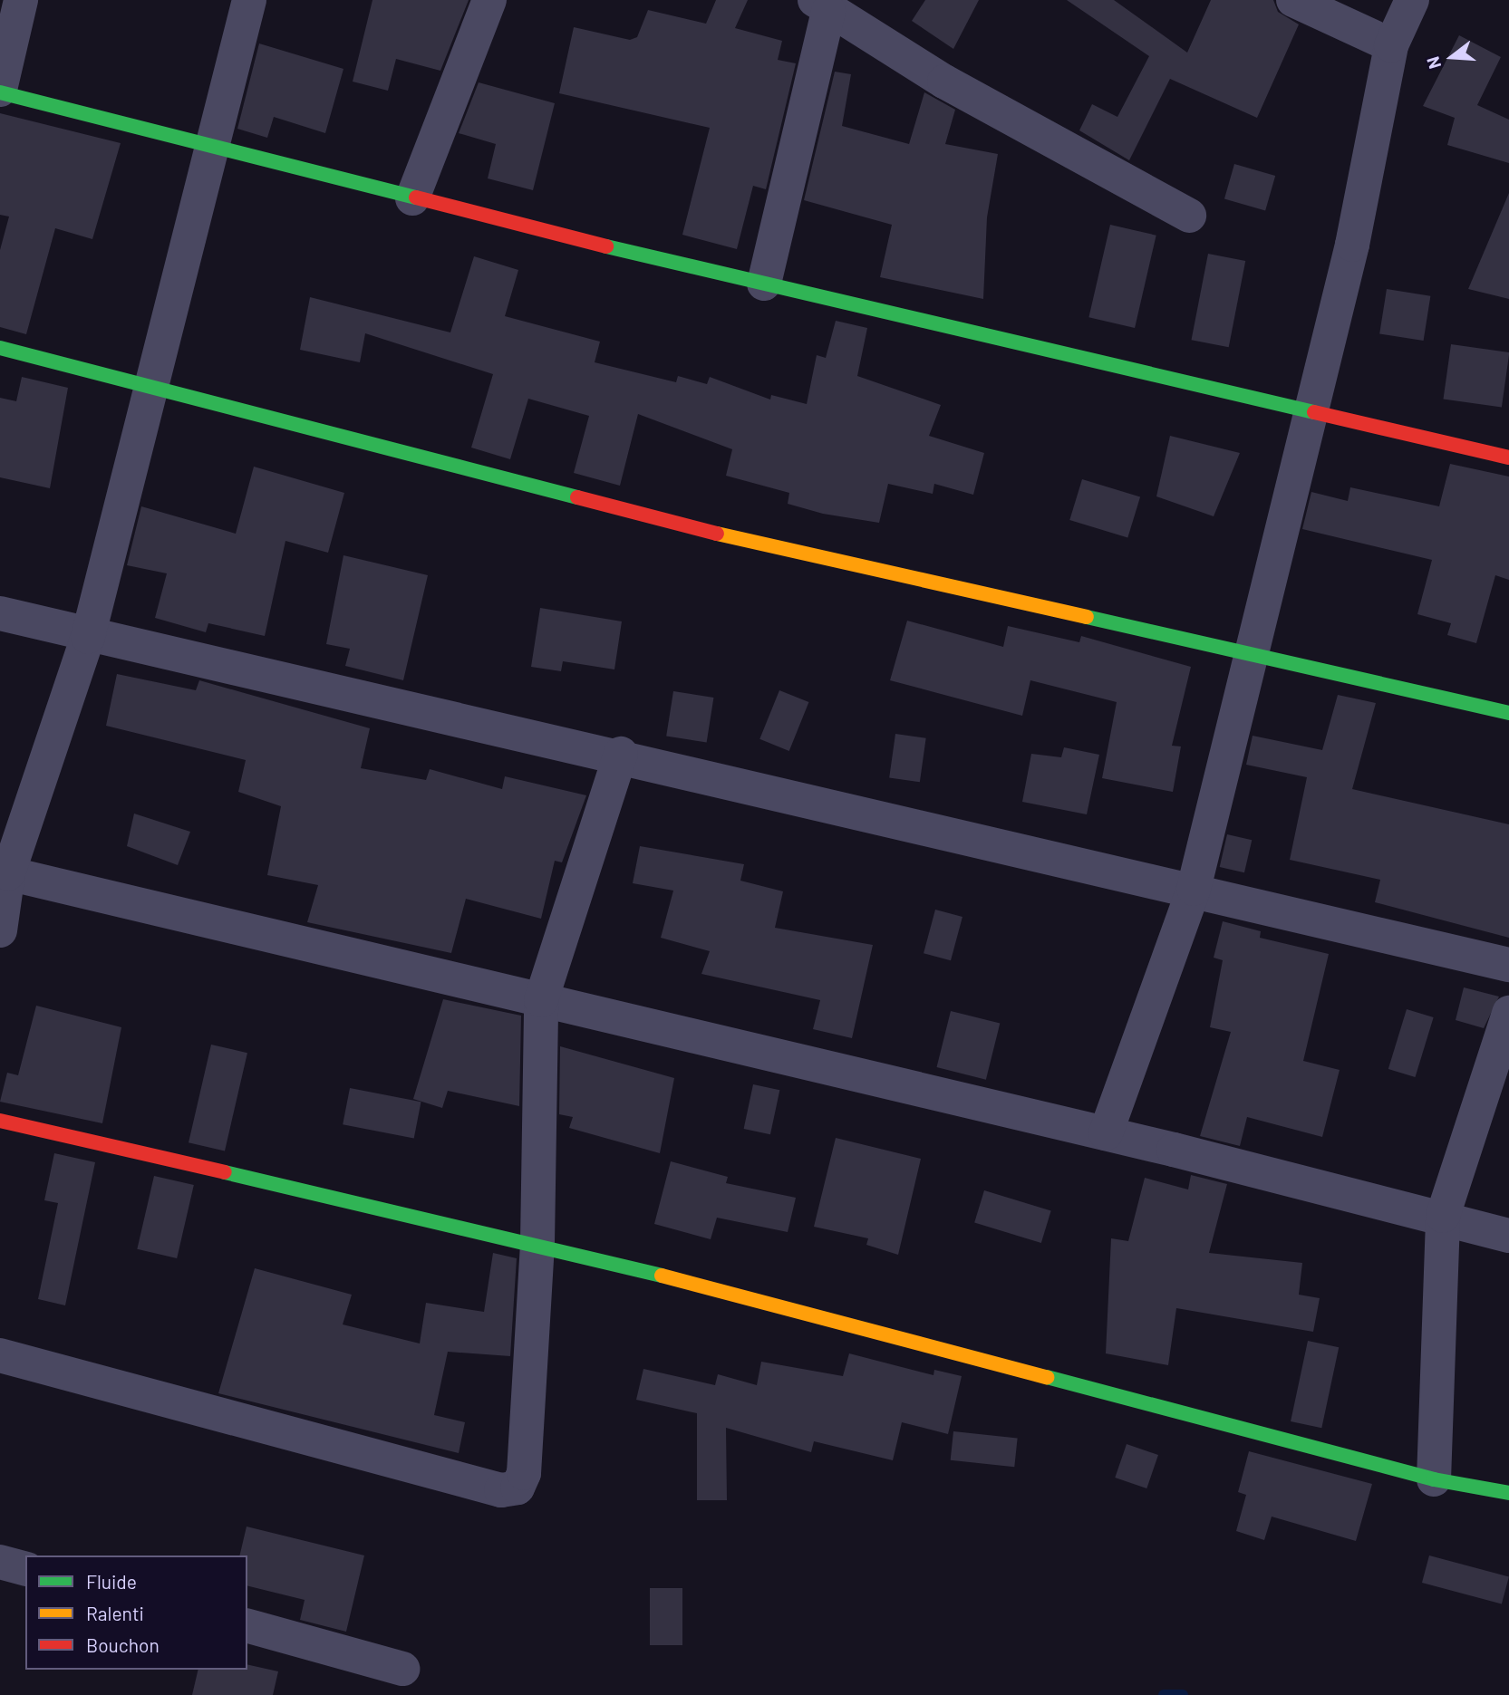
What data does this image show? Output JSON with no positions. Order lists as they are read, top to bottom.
{
  "legend": ["Fluide", "Ralenti", "Bouchon"],
  "north": "left"
}
